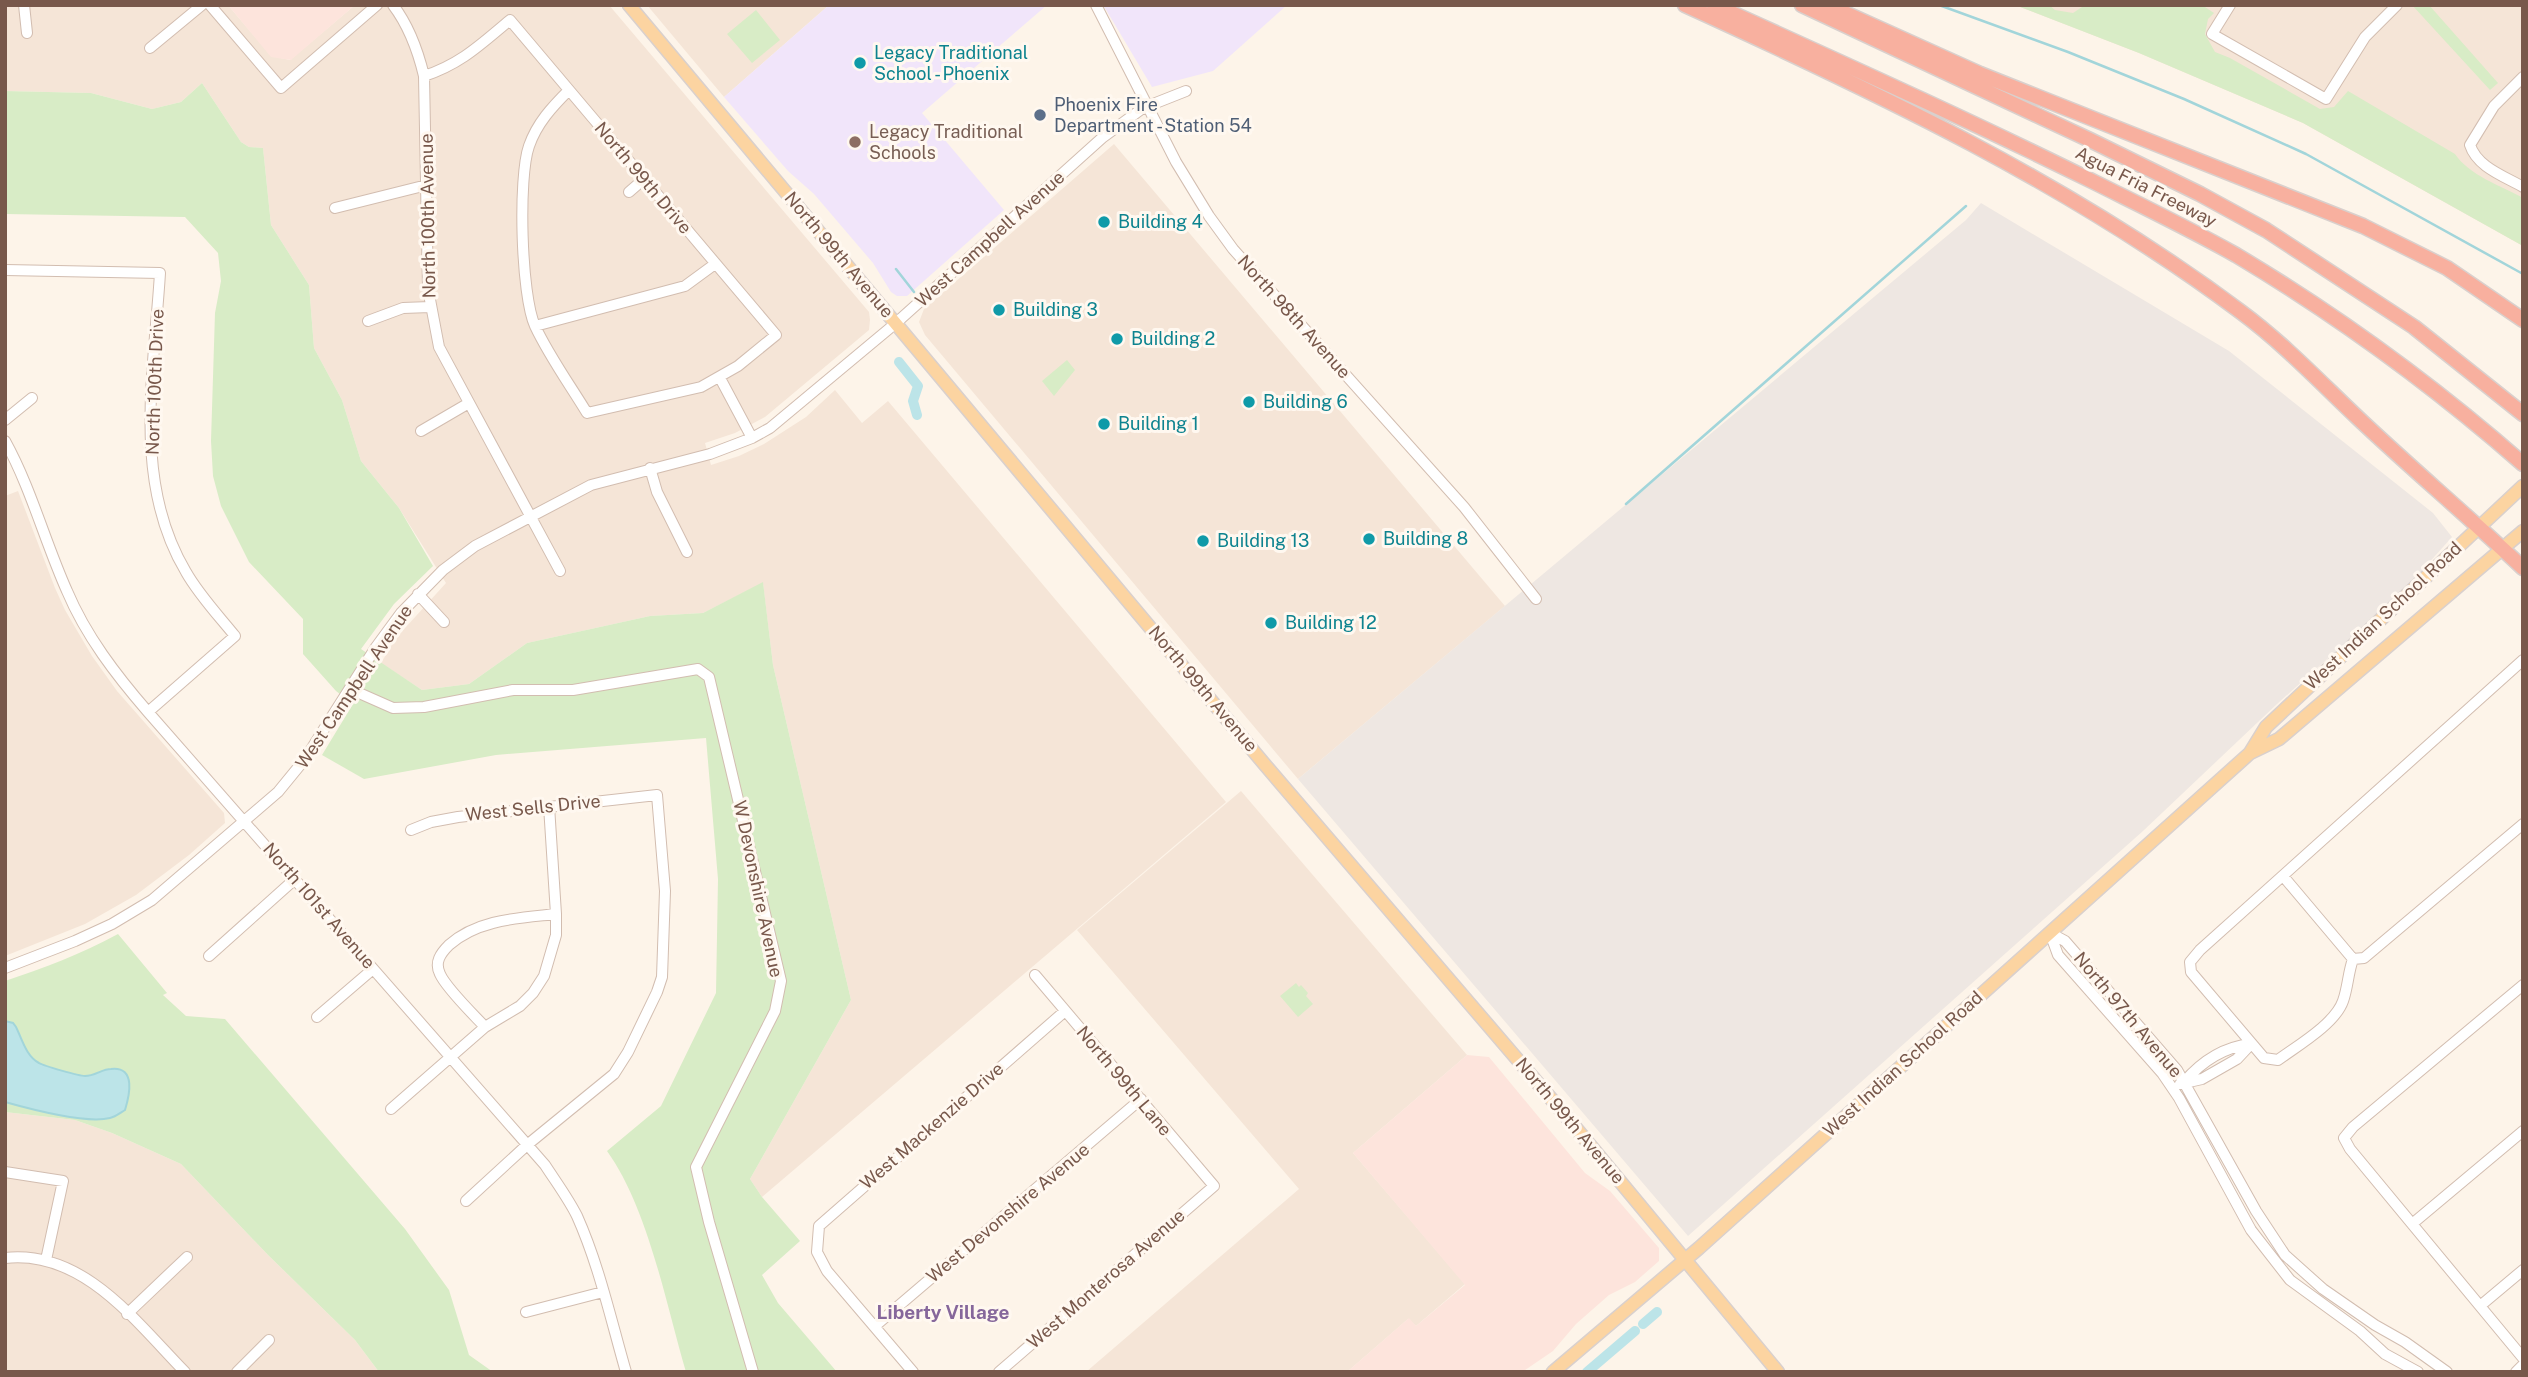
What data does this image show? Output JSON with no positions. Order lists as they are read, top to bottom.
{
  "streets": {
    "highway": ["Agua Fria Freeway"],
    "main road": ["North 99th Avenue", "West Indian School Road"],
    "street": [
      "North 99th Drive",
      "North 100th Avenue",
      "West Campbell Avenue",
      "North 98th Avenue",
      "North 100th Drive",
      "West Sells Drive",
      "W Devonshire Avenue",
      "North 101st Avenue",
      "North 97th Avenue",
      "North 99th Lane",
      "West Mackenzie Drive",
      "West Devonshire Avenue",
      "West Monterosa Avenue"
    ]
  },
  "crossings": [
    ["North 99th Drive", "North 100th Avenue"],
    ["North 100th Avenue", "West Campbell Avenue"],
    ["West Campbell Avenue", "North 99th Avenue"],
    ["West Campbell Avenue", "North 98th Avenue"],
    ["West Campbell Avenue", "W Devonshire Avenue"],
    ["West Campbell Avenue", "North 101st Avenue"],
    ["North 99th Avenue", "West Indian School Road"],
    ["North 100th Drive", "North 101st Avenue"],
    ["West Indian School Road", "North 97th Avenue"],
    ["West Sells Drive", "North 101st Avenue"],
    ["North 99th Lane", "West Mackenzie Drive"],
    ["North 99th Lane", "West Devonshire Avenue"],
    ["North 99th Lane", "West Monterosa Avenue"],
    ["West Mackenzie Drive", "West Devonshire Avenue"]
  ],
  "districts": ["Liberty Village"],
  "places": [
    "Legacy Traditional School - Phoenix",
    "Phoenix Fire Department - Station 54",
    "Legacy Traditional Schools",
    "Building 4",
    "Building 3",
    "Building 2",
    "Building 6",
    "Building 1",
    "Building 8",
    "Building 13",
    "Building 12"
  ]
}
